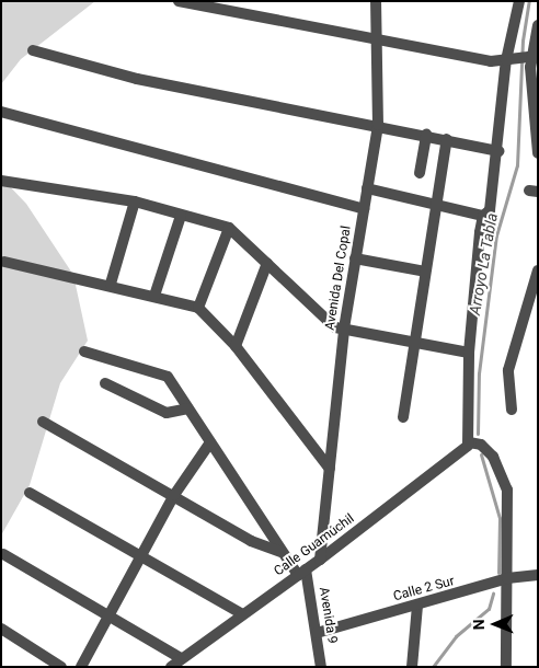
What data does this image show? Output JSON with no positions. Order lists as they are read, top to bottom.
{
  "streets": {
    "street": [
      "Avenida Del Copal",
      "Calle Guamúchil",
      "Calle 2 Sur",
      "Avenida 9"
    ]
  },
  "crossings": [
    ["Avenida Del Copal", "Calle Guamúchil"],
    ["Calle Guamúchil", "Avenida 9"],
    ["Calle 2 Sur", "Avenida 9"]
  ],
  "water": ["Arroyo La Tabla"],
  "north": "left"
}
